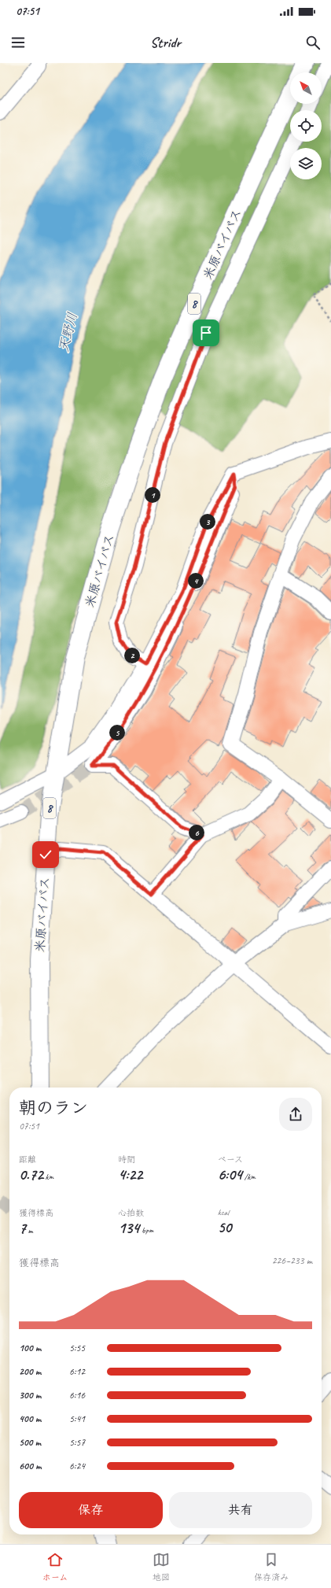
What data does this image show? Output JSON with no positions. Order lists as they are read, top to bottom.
{
  "streets": {
    "highway": ["米原バイパス", "8"]
  },
  "water": ["天野川"],
  "north": "top left",
  "page": {
    "status": "07:51",
    "header": "Stridr",
    "pins": [
      "1",
      "3",
      "4",
      "2",
      "5",
      "6"
    ],
    "heading": ["朝のラン", "07:51"],
    "stats": [
      ["距離", "0.72 km"],
      ["時間", "4:22"],
      ["ペース", "6:04 /km"],
      ["獲得標高", "7 m"],
      ["心拍数", "134 bpm"],
      ["kcal", "50"]
    ],
    "chart": ["獲得標高", "226–233 m"],
    "list": [
      {
        "name": "100 m",
        "note": "5:55"
      },
      {
        "name": "200 m",
        "note": "6:12"
      },
      {
        "name": "300 m",
        "note": "6:16"
      },
      {
        "name": "400 m",
        "note": "5:41"
      },
      {
        "name": "500 m",
        "note": "5:57"
      },
      {
        "name": "600 m",
        "note": "6:24"
      }
    ],
    "buttons": ["保存", "共有"],
    "tabs": ["ホーム", "地図", "保存済み"]
  }
}
